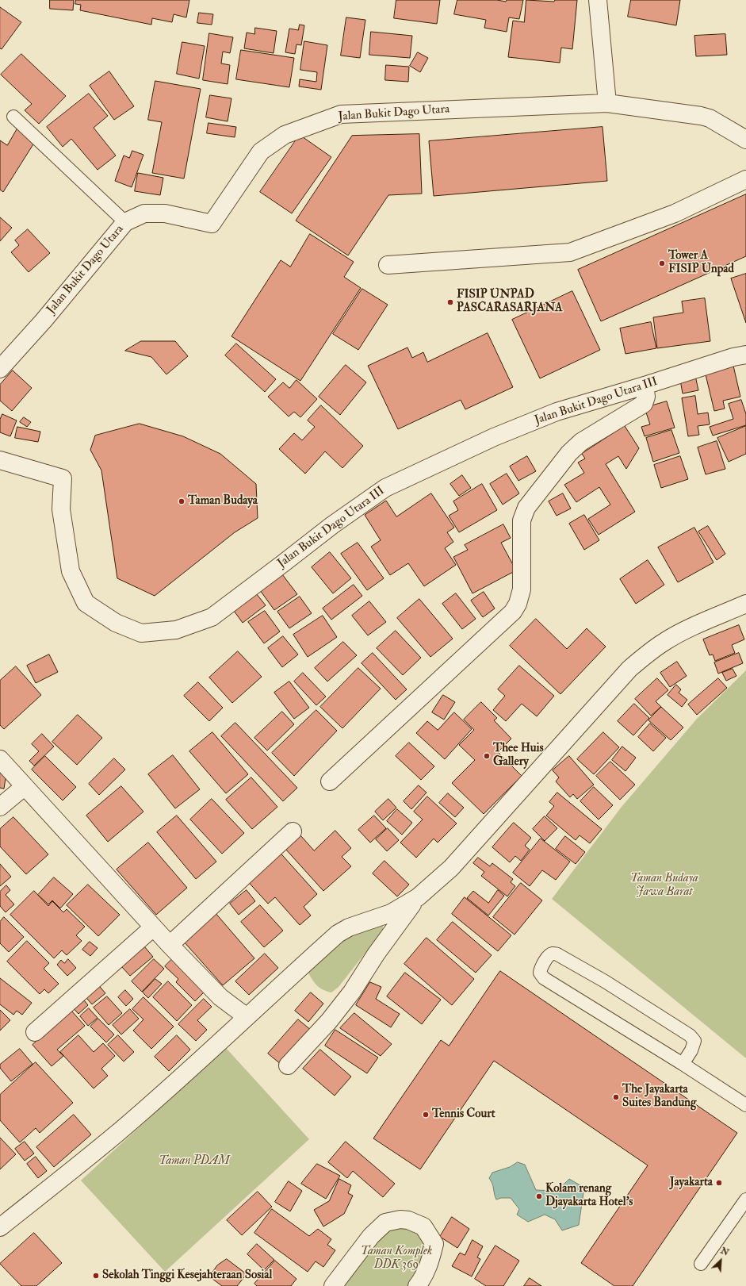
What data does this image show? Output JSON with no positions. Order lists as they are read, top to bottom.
{
  "streets": {
    "street": ["Jalan Bukit Dago Utara", "Jalan Bukit Dago Utara III"]
  },
  "parks": ["Taman Budaya Jawa Barat", "Taman PDAM", "Taman Komplek DDK 369"],
  "places": [
    "Tower A FISIP Unpad",
    "FISIP UNPAD PASCARASARJANA",
    "Taman Budaya",
    "Thee Huis Gallery",
    "The Jayakarta Suites Bandung",
    "Tennis Court",
    "Jayakarta",
    "Kolam renang Djayakarta Hotel's",
    "Sekolah Tinggi Kesejahteraan Sosial"
  ],
  "north": "top right"
}
